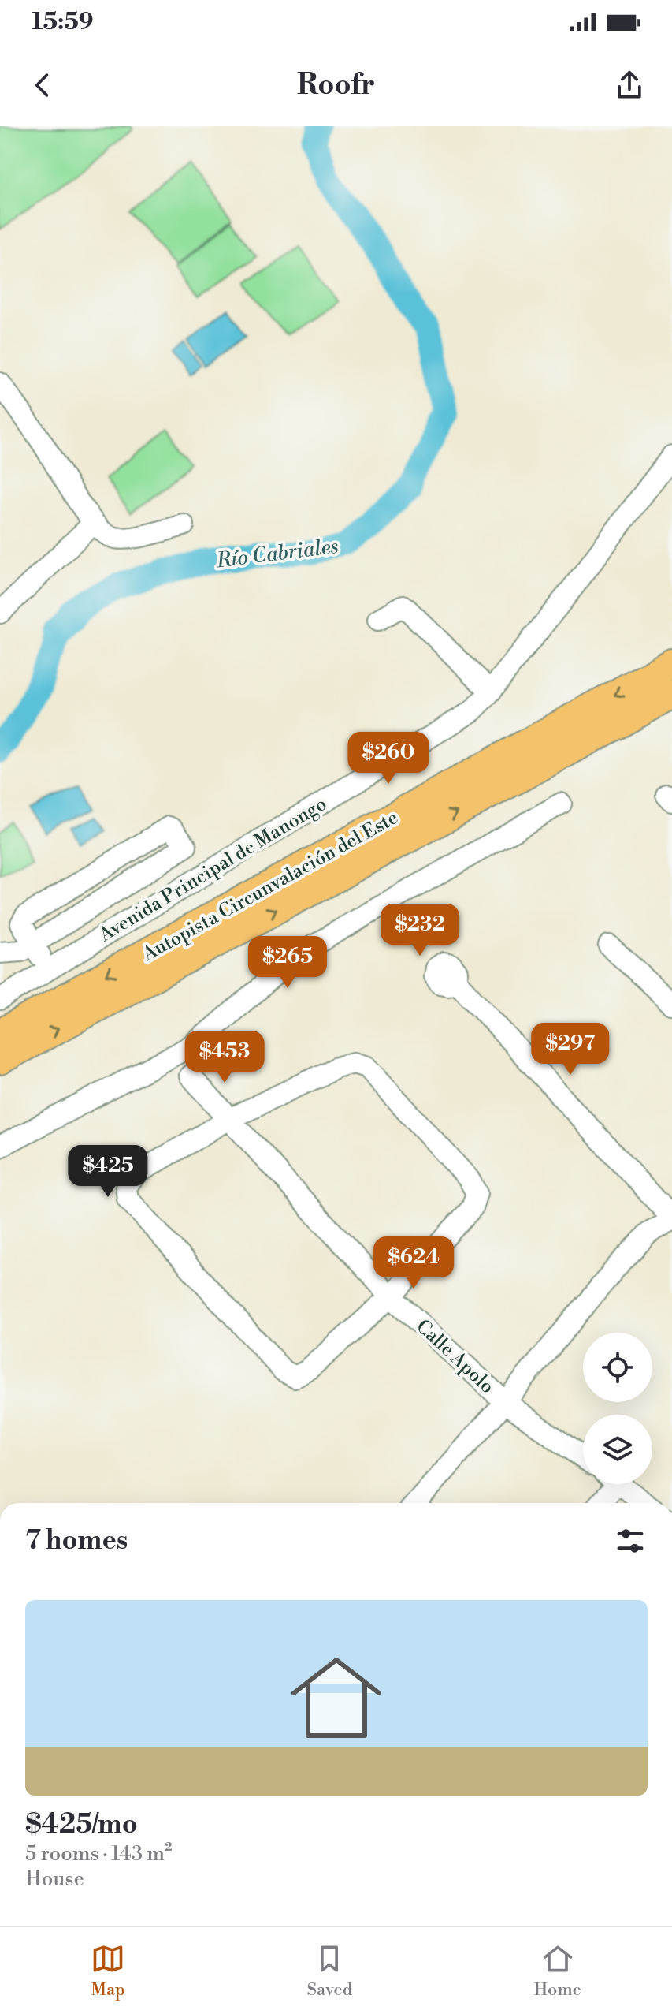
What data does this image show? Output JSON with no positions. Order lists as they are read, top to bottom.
{
  "streets": {
    "highway": ["Autopista Circunvalación del Este"],
    "street": ["Avenida Principal de Manongo", "Calle Apolo"]
  },
  "water": ["Río Cabriales"],
  "page": {
    "status": "15:59",
    "header": "Roofr",
    "price": [
      "$260",
      "$232",
      "$265",
      "$297",
      "$453",
      "$425",
      "$624"
    ],
    "heading": "7 homes",
    "list": [
      {
        "name": "$425/mo",
        "note": "5 rooms · 143 m² · House"
      }
    ],
    "tabs": ["Map", "Saved", "Home"]
  }
}
